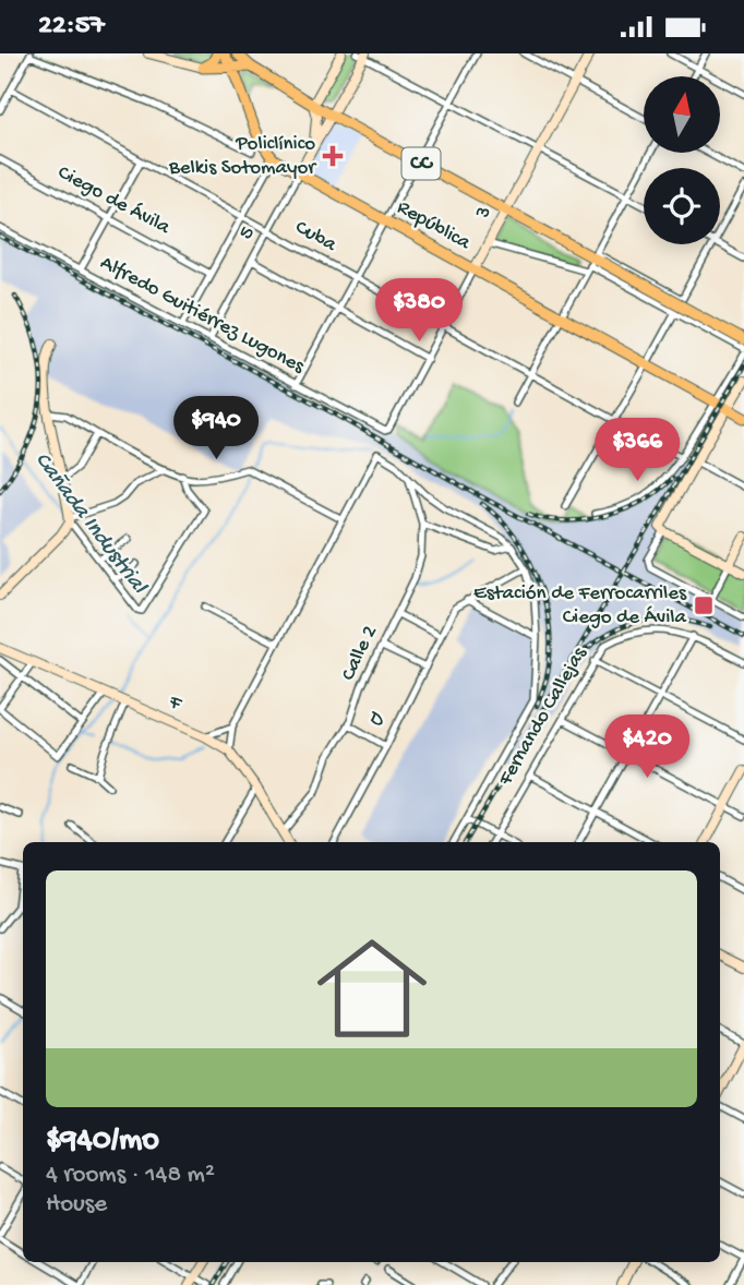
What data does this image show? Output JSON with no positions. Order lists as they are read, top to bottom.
{
  "streets": {
    "main road": ["CC", "República"],
    "street": [
      "Ciego de Ávila",
      "3",
      "5",
      "Cuba",
      "Alfredo Guitiérrez Lugones",
      "Calle 2",
      "F",
      "Fernando Callejas",
      "D"
    ]
  },
  "crossings": [
    ["CC", "3"],
    ["CC", "5"],
    ["3", "República"],
    ["3", "Cuba"],
    ["3", "Alfredo Guitiérrez Lugones"],
    ["República", "5"],
    ["5", "Cuba"],
    ["5", "Alfredo Guitiérrez Lugones"],
    ["Calle 2", "F"],
    ["Calle 2", "D"]
  ],
  "water": ["Cañada Industrial"],
  "places": {
    "health": ["Policlínico Belkis Sotomayor"],
    "transit": ["Estación de Ferrocarriles Ciego de Ávila"]
  },
  "north": "top",
  "page": {
    "status": "22:57",
    "price": [
      "$380",
      "$940",
      "$366",
      "$420"
    ],
    "list": [
      {
        "name": "$940/mo",
        "note": "4 rooms · 148 m² · House"
      }
    ]
  }
}
